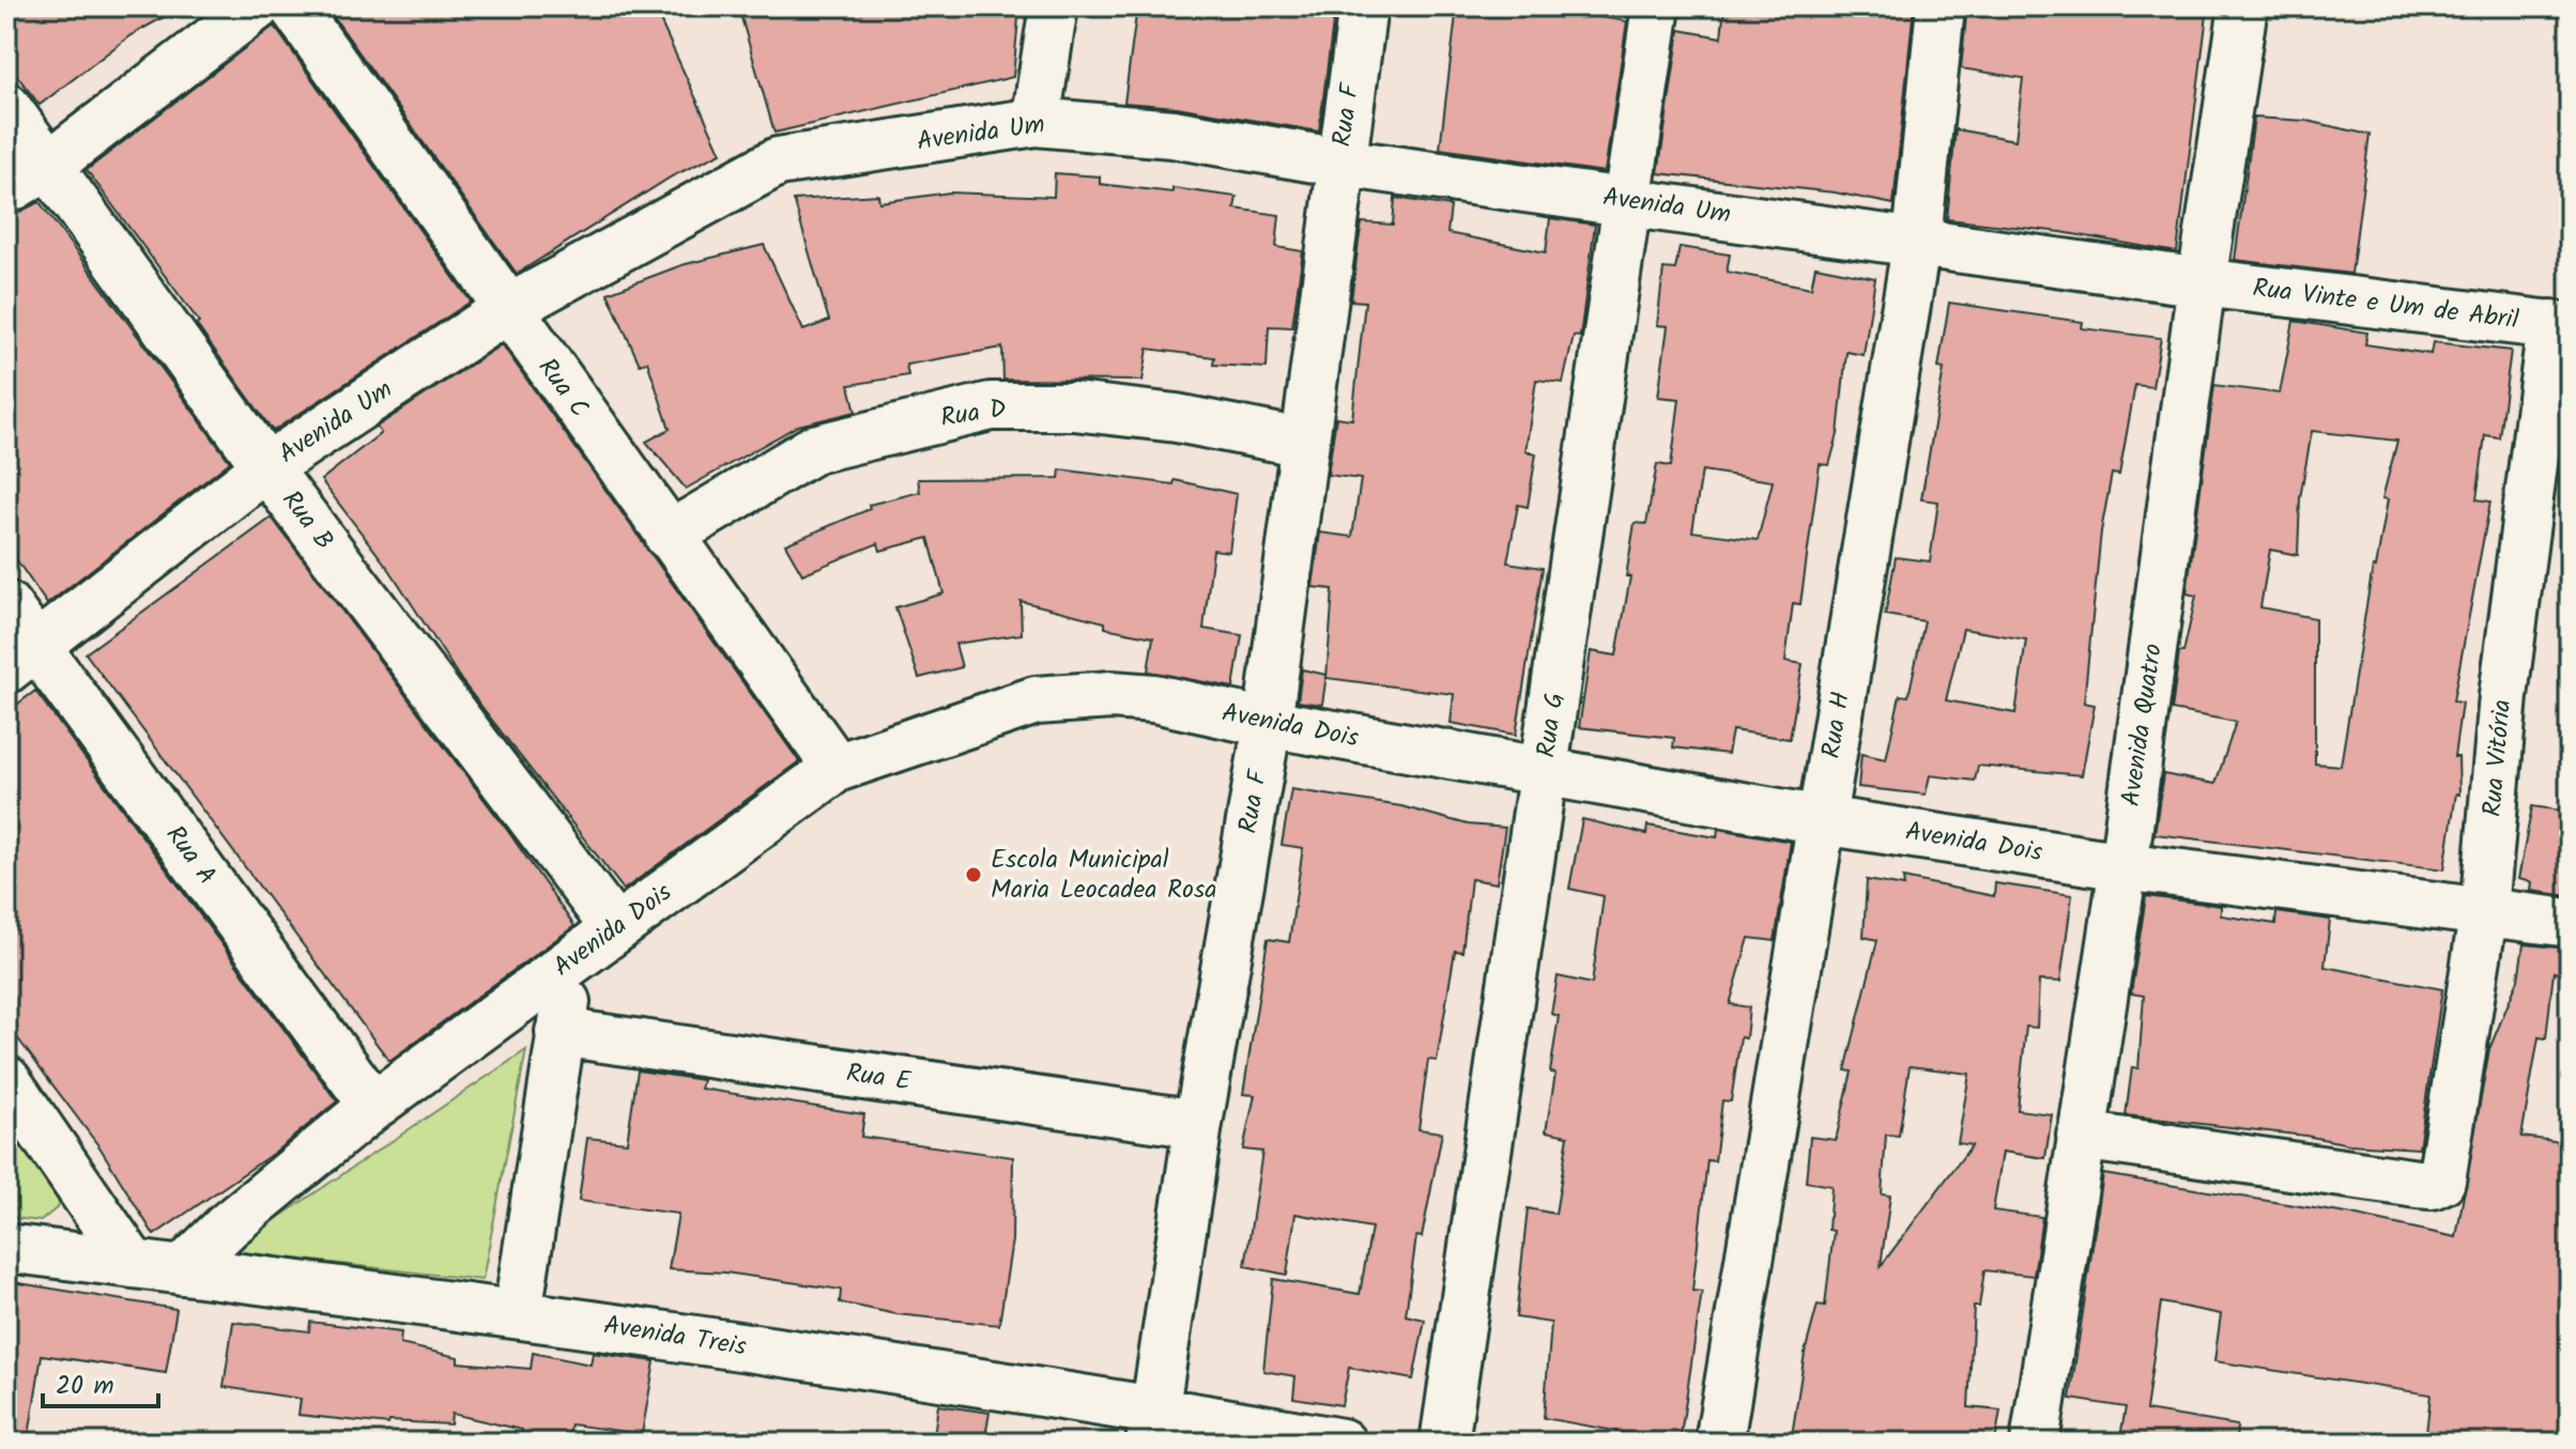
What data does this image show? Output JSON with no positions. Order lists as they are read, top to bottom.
{
  "streets": {
    "street": [
      "Rua F",
      "Avenida Um",
      "Rua Vinte e Um de Abril",
      "Rua C",
      "Rua D",
      "Rua B",
      "Rua G",
      "Rua H",
      "Avenida Quatro",
      "Avenida Dois",
      "Rua Vitória",
      "Rua A",
      "Rua E",
      "Avenida Treis"
    ]
  },
  "crossings": [
    ["Rua F", "Avenida Um"],
    ["Rua F", "Rua D"],
    ["Rua F", "Avenida Dois"],
    ["Rua F", "Rua E"],
    ["Rua F", "Avenida Treis"],
    ["Avenida Um", "Rua Vinte e Um de Abril"],
    ["Avenida Um", "Rua C"],
    ["Avenida Um", "Rua B"],
    ["Avenida Um", "Rua G"],
    ["Avenida Um", "Rua H"],
    ["Avenida Um", "Avenida Quatro"],
    ["Avenida Um", "Rua A"],
    ["Rua Vinte e Um de Abril", "Avenida Quatro"],
    ["Rua Vinte e Um de Abril", "Rua Vitória"],
    ["Rua C", "Rua D"],
    ["Rua C", "Avenida Dois"],
    ["Rua B", "Avenida Dois"],
    ["Rua G", "Avenida Dois"],
    ["Rua H", "Avenida Dois"],
    ["Avenida Quatro", "Avenida Dois"],
    ["Avenida Quatro", "Rua Vitória"],
    ["Avenida Dois", "Rua Vitória"],
    ["Avenida Dois", "Rua A"],
    ["Avenida Dois", "Avenida Treis"]
  ],
  "places": ["Escola Municipal Maria Leocadea Rosa"],
  "scale_bar": "20 m"
}
